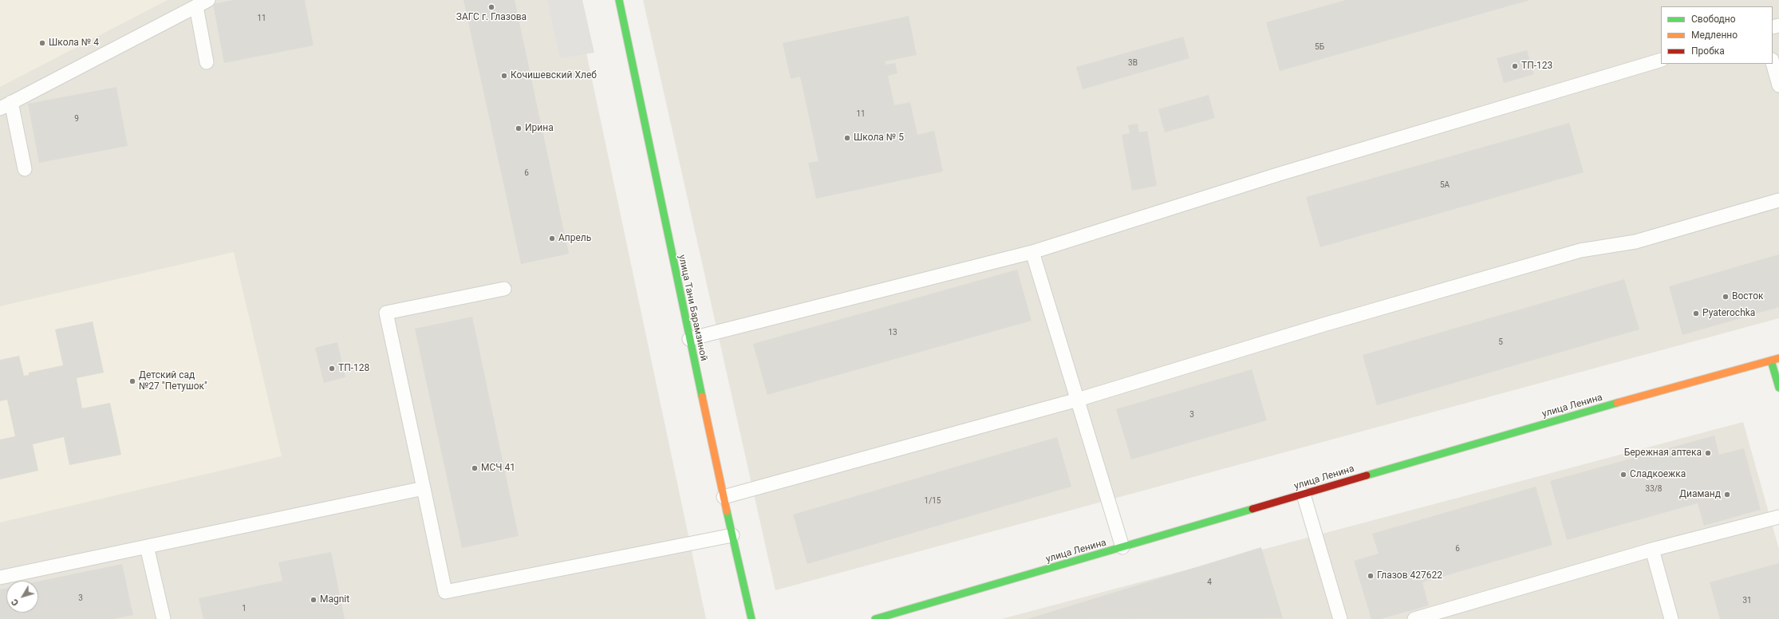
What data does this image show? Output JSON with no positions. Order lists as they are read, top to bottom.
{
  "streets": {
    "street": ["улица Тани Барамзиной", "улица Ленина"]
  },
  "places": [
    "ЗАГС г. Глазова",
    "Школа № 4",
    "ТП-123",
    "Кочишевский Хлеб",
    "Ирина",
    "Школа № 5",
    "Апрель",
    "Восток",
    "Pyaterochka",
    "ТП-128",
    "Детский сад №27 \"Петушок\"",
    "Бережная аптека",
    "МСЧ 41",
    "Сладкоежка",
    "Диаманд",
    "Глазов 427622",
    "Magnit"
  ],
  "house_numbers": [
    "11",
    "5Б",
    "3В",
    "11",
    "9",
    "6",
    "5А",
    "13",
    "5",
    "3",
    "33/8",
    "1/15",
    "6",
    "4",
    "3",
    "31",
    "1"
  ],
  "legend": ["Свободно", "Медленно", "Пробка"],
  "north": "bottom left"
}
